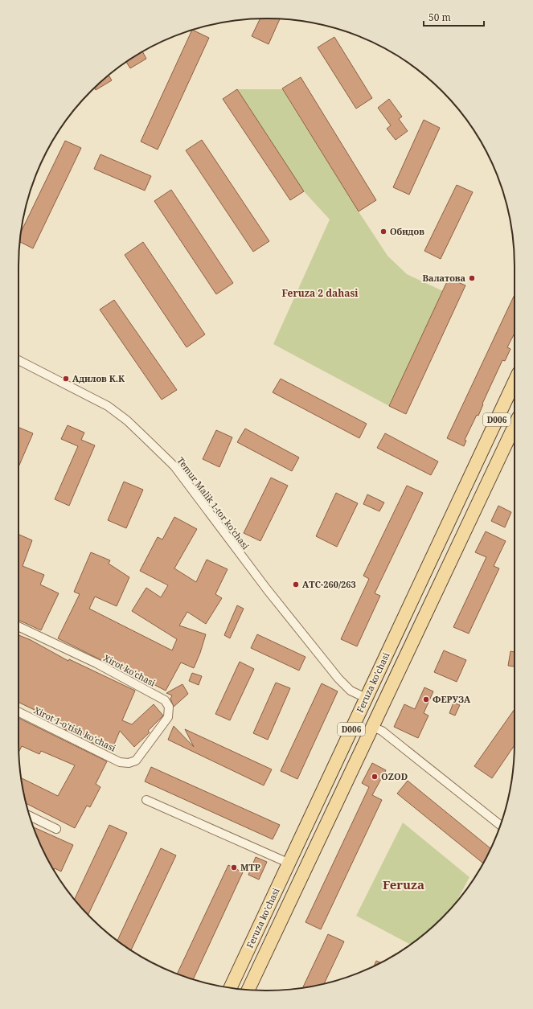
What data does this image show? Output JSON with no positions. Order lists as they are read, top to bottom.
{
  "streets": {
    "main road": ["D006", "Feruza ko'chasi"],
    "street": ["Temur Malik 1-tor ko'chasi", "Xirot ko'chasi", "Xirot 1-o'tish ko'chasi"]
  },
  "crossings": [
    ["Temur Malik 1-tor ko'chasi", "Feruza ko'chasi"],
    ["Xirot ko'chasi", "Xirot 1-o'tish ko'chasi"]
  ],
  "districts": ["Feruza 2 dahasi", "Feruza"],
  "places": [
    "Обидов",
    "Валатова",
    "Адилов К.К",
    "АТС-260/263",
    "ФЕРУЗА",
    "OZOD",
    "MTP"
  ],
  "scale_bar": "50 m"
}
